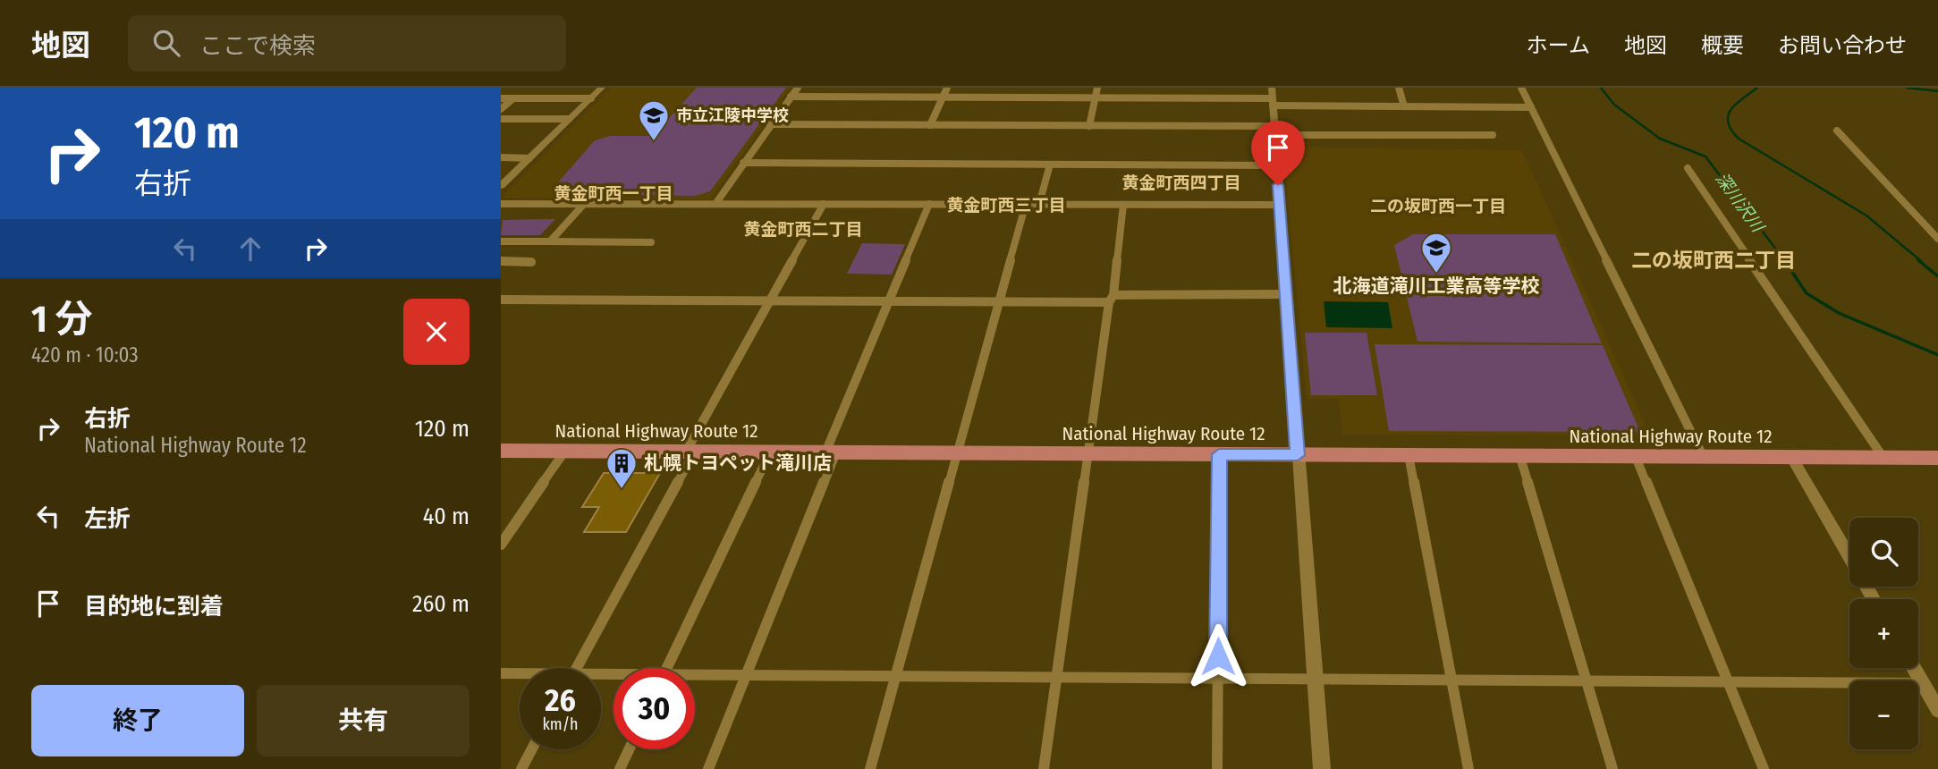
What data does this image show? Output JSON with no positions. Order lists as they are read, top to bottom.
{
  "streets": {
    "highway": ["National Highway Route 12"]
  },
  "districts": [
    "黄金町西四丁目",
    "黄金町西一丁目",
    "黄金町西三丁目",
    "二の坂町西一丁目",
    "黄金町西二丁目",
    "二の坂町西二丁目"
  ],
  "water": ["深川沢川"],
  "places": {
    "school or university": ["市立江陵中学校", "北海道滝川工業高等学校"],
    "building": ["札幌トヨペット滝川店"]
  },
  "page": {
    "header": "地図",
    "search": "ここで検索",
    "nav": [
      "ホーム",
      "地図",
      "概要",
      "お問い合わせ"
    ],
    "turn": ["120 m", "右折"],
    "heading": ["1 分", "420 m · 10:03"],
    "list": [
      {
        "name": "右折",
        "note": "National Highway Route 12",
        "value": "120 m"
      },
      {
        "name": "左折",
        "value": "40 m"
      },
      {
        "name": "目的地に到着",
        "value": "260 m"
      }
    ],
    "map_buttons": ["+", "−"],
    "speed": "26 km/h",
    "limit": "30",
    "buttons": ["終了", "共有"]
  }
}
